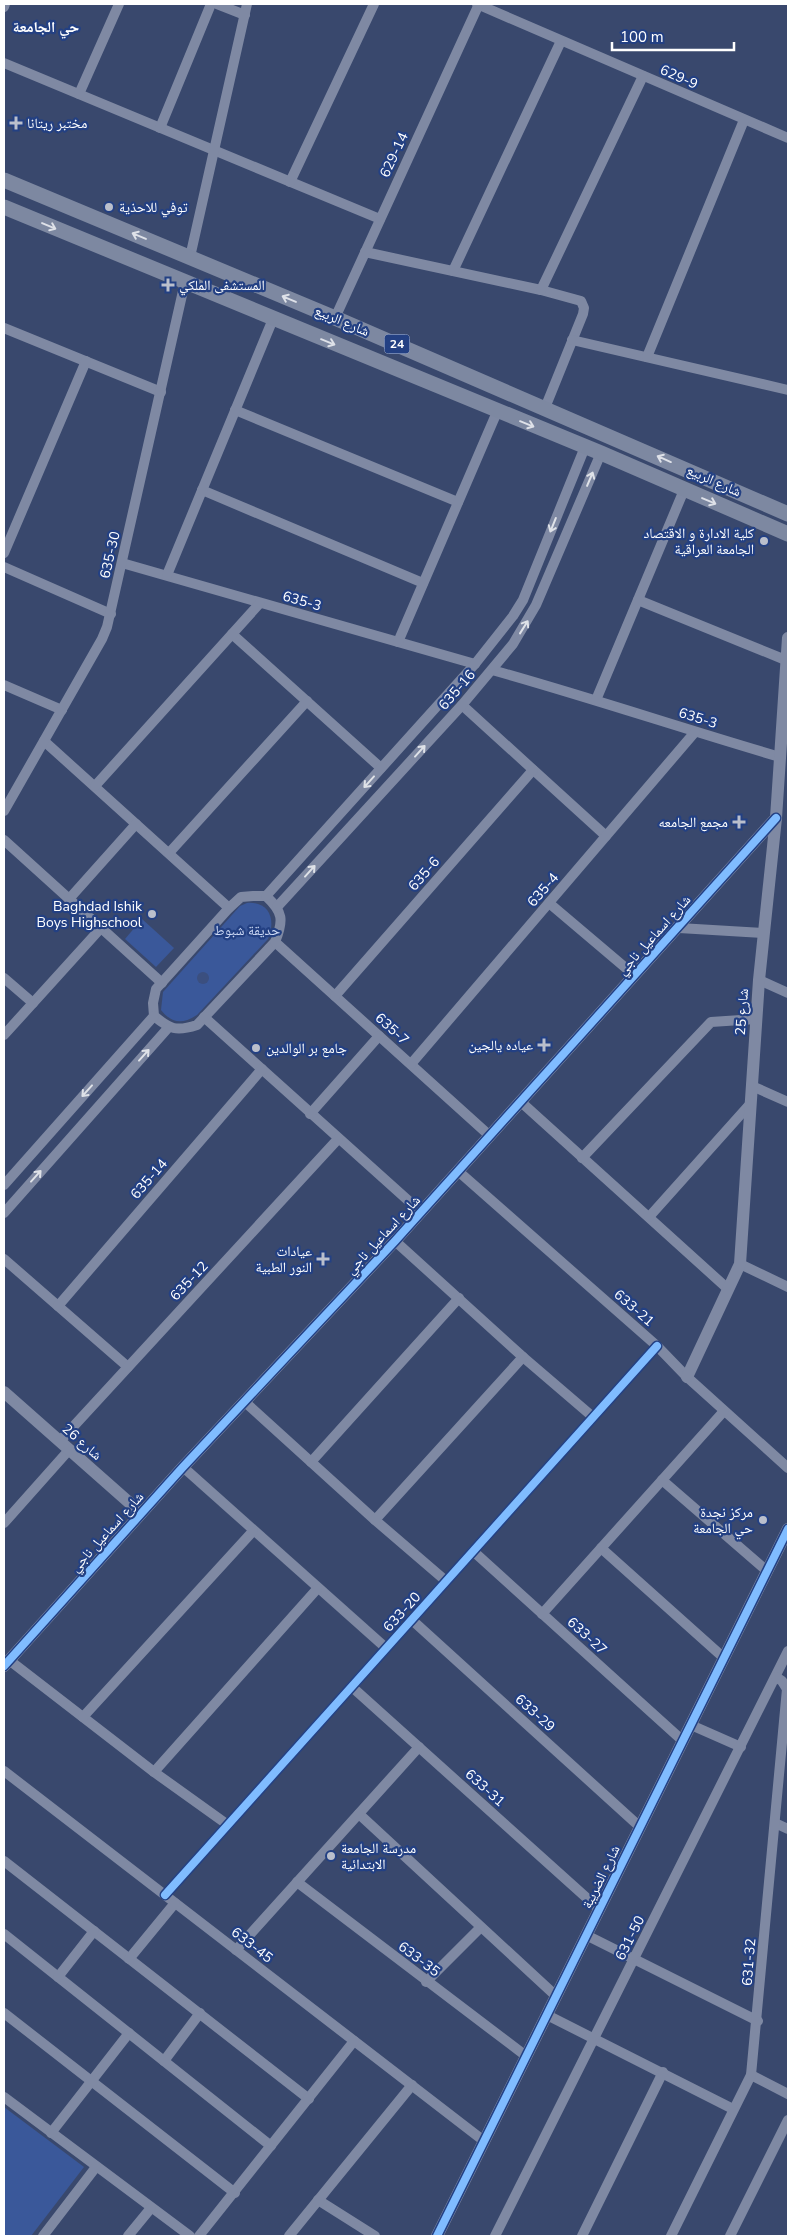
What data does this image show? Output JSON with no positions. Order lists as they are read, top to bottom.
{
  "streets": {
    "main road": ["شارع الربيع", "24"],
    "street": [
      "629-9",
      "629-14",
      "635-30",
      "635-3",
      "635-16",
      "635-6",
      "635-4",
      "شارع اسماعيل ناجي",
      "شارع 25",
      "635-7",
      "635-14",
      "635-12",
      "633-21",
      "شارع 26",
      "633-20",
      "633-27",
      "633-29",
      "633-31",
      "شارع الضريبة",
      "631-50",
      "633-45",
      "633-35",
      "631-32"
    ]
  },
  "crossings": [
    ["629-9", "629-14"],
    ["629-14", "شارع الربيع"],
    ["شارع الربيع", "635-30"],
    ["شارع الربيع", "635-16"],
    ["635-30", "635-3"],
    ["635-3", "635-16"],
    ["635-3", "635-4"],
    ["635-3", "شارع 25"],
    ["635-6", "635-7"],
    ["635-4", "635-7"],
    ["شارع اسماعيل ناجي", "شارع 25"],
    ["شارع اسماعيل ناجي", "635-7"],
    ["شارع اسماعيل ناجي", "633-21"],
    ["شارع اسماعيل ناجي", "شارع 26"],
    ["شارع 25", "633-21"],
    ["635-12", "شارع 26"],
    ["633-21", "633-20"],
    ["633-20", "633-27"],
    ["633-20", "633-29"],
    ["633-20", "633-31"],
    ["633-20", "633-45"],
    ["633-27", "شارع الضريبة"],
    ["633-29", "شارع الضريبة"],
    ["633-31", "شارع الضريبة"],
    ["شارع الضريبة", "633-45"],
    ["شارع الضريبة", "633-35"],
    ["631-50", "631-32"]
  ],
  "districts": ["حي الجامعة"],
  "parks": ["حديقة شبوط"],
  "places": {
    "health": [
      "مختبر ريتانا",
      "المستشفى الملكي",
      "مجمع الجامعه",
      "عياده يالجين",
      "عيادات النور الطبية"
    ],
    "other": [
      "توفي للاحذية",
      "كلية الادارة و الاقتصاد الجامعة العراقية",
      "Baghdad Ishik Boys Highschool",
      "جامع بر الوالدين",
      "مركز نجدة حي الجامعة",
      "مدرسة الجامعة الابتدائية"
    ]
  },
  "scale_bar": "100 m"
}
